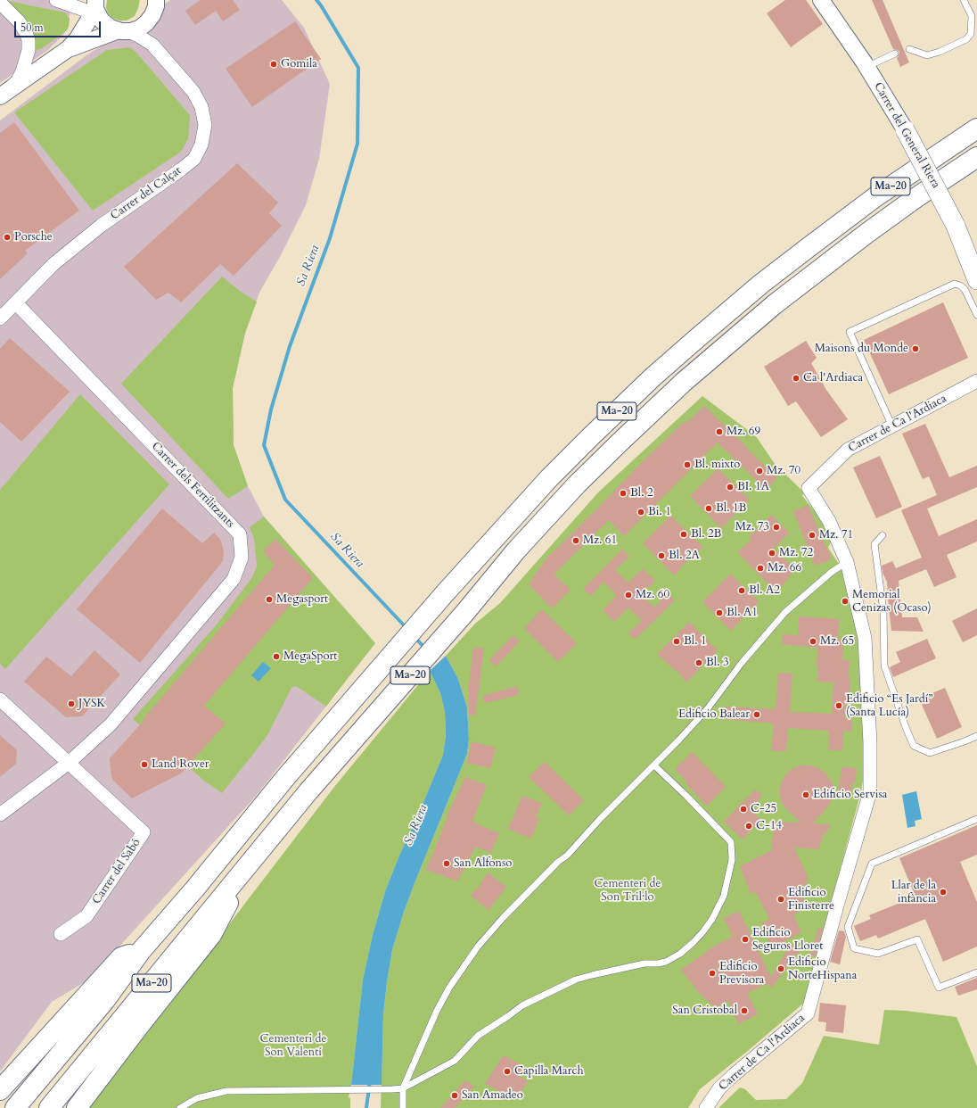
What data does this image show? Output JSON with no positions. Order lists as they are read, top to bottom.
{
  "streets": {
    "highway": ["Ma-20"],
    "main road": ["Carrer del General Riera"],
    "street": [
      "Carrer del Calçat",
      "Carrer de Ca l'Ardiaca",
      "Carrer dels Fertilitzants",
      "Carrer del Sabó"
    ]
  },
  "crossings": [
    ["Carrer del Calçat", "Carrer dels Fertilitzants"],
    ["Carrer dels Fertilitzants", "Carrer del Sabó"]
  ],
  "water": ["Sa Riera"],
  "parks": ["Cementeri de Son Tril·lo", "Cementeri de Son Valentí"],
  "places": [
    "Gomila",
    "Porsche",
    "Maisons du Monde",
    "Ca l'Ardiaca",
    "Mz. 69",
    "Bl. mixto",
    "Mz. 70",
    "BI. 1A",
    "Bl. 2",
    "Bl. 1B",
    "Bi. 1",
    "Mz. 73",
    "Bl. 2B",
    "Mz. 71",
    "Mz. 61",
    "Mz. 72",
    "Bl. 2A",
    "Mz. 66",
    "Bl. A2",
    "Mz. 60",
    "Megasport",
    "Memorial Cenizas (Ocaso)",
    "Bl. A1",
    "Bl. 1",
    "Mz. 65",
    "MegaSport",
    "Bl. 3",
    "JYSK",
    "Edificio “Es Jardí” (Santa Lucía)",
    "Edificio Balear",
    "Land Rover",
    "Edificio Servisa",
    "C-25",
    "C-14",
    "San Alfonso",
    "Llar de la infància",
    "Edificio Finisterre",
    "Edificio Seguros Lloret",
    "Edificio NorteHispana",
    "Edificio Previsora",
    "San Cristobal",
    "Capilla March",
    "San Amadeo"
  ],
  "scale_bar": "50 m"
}
